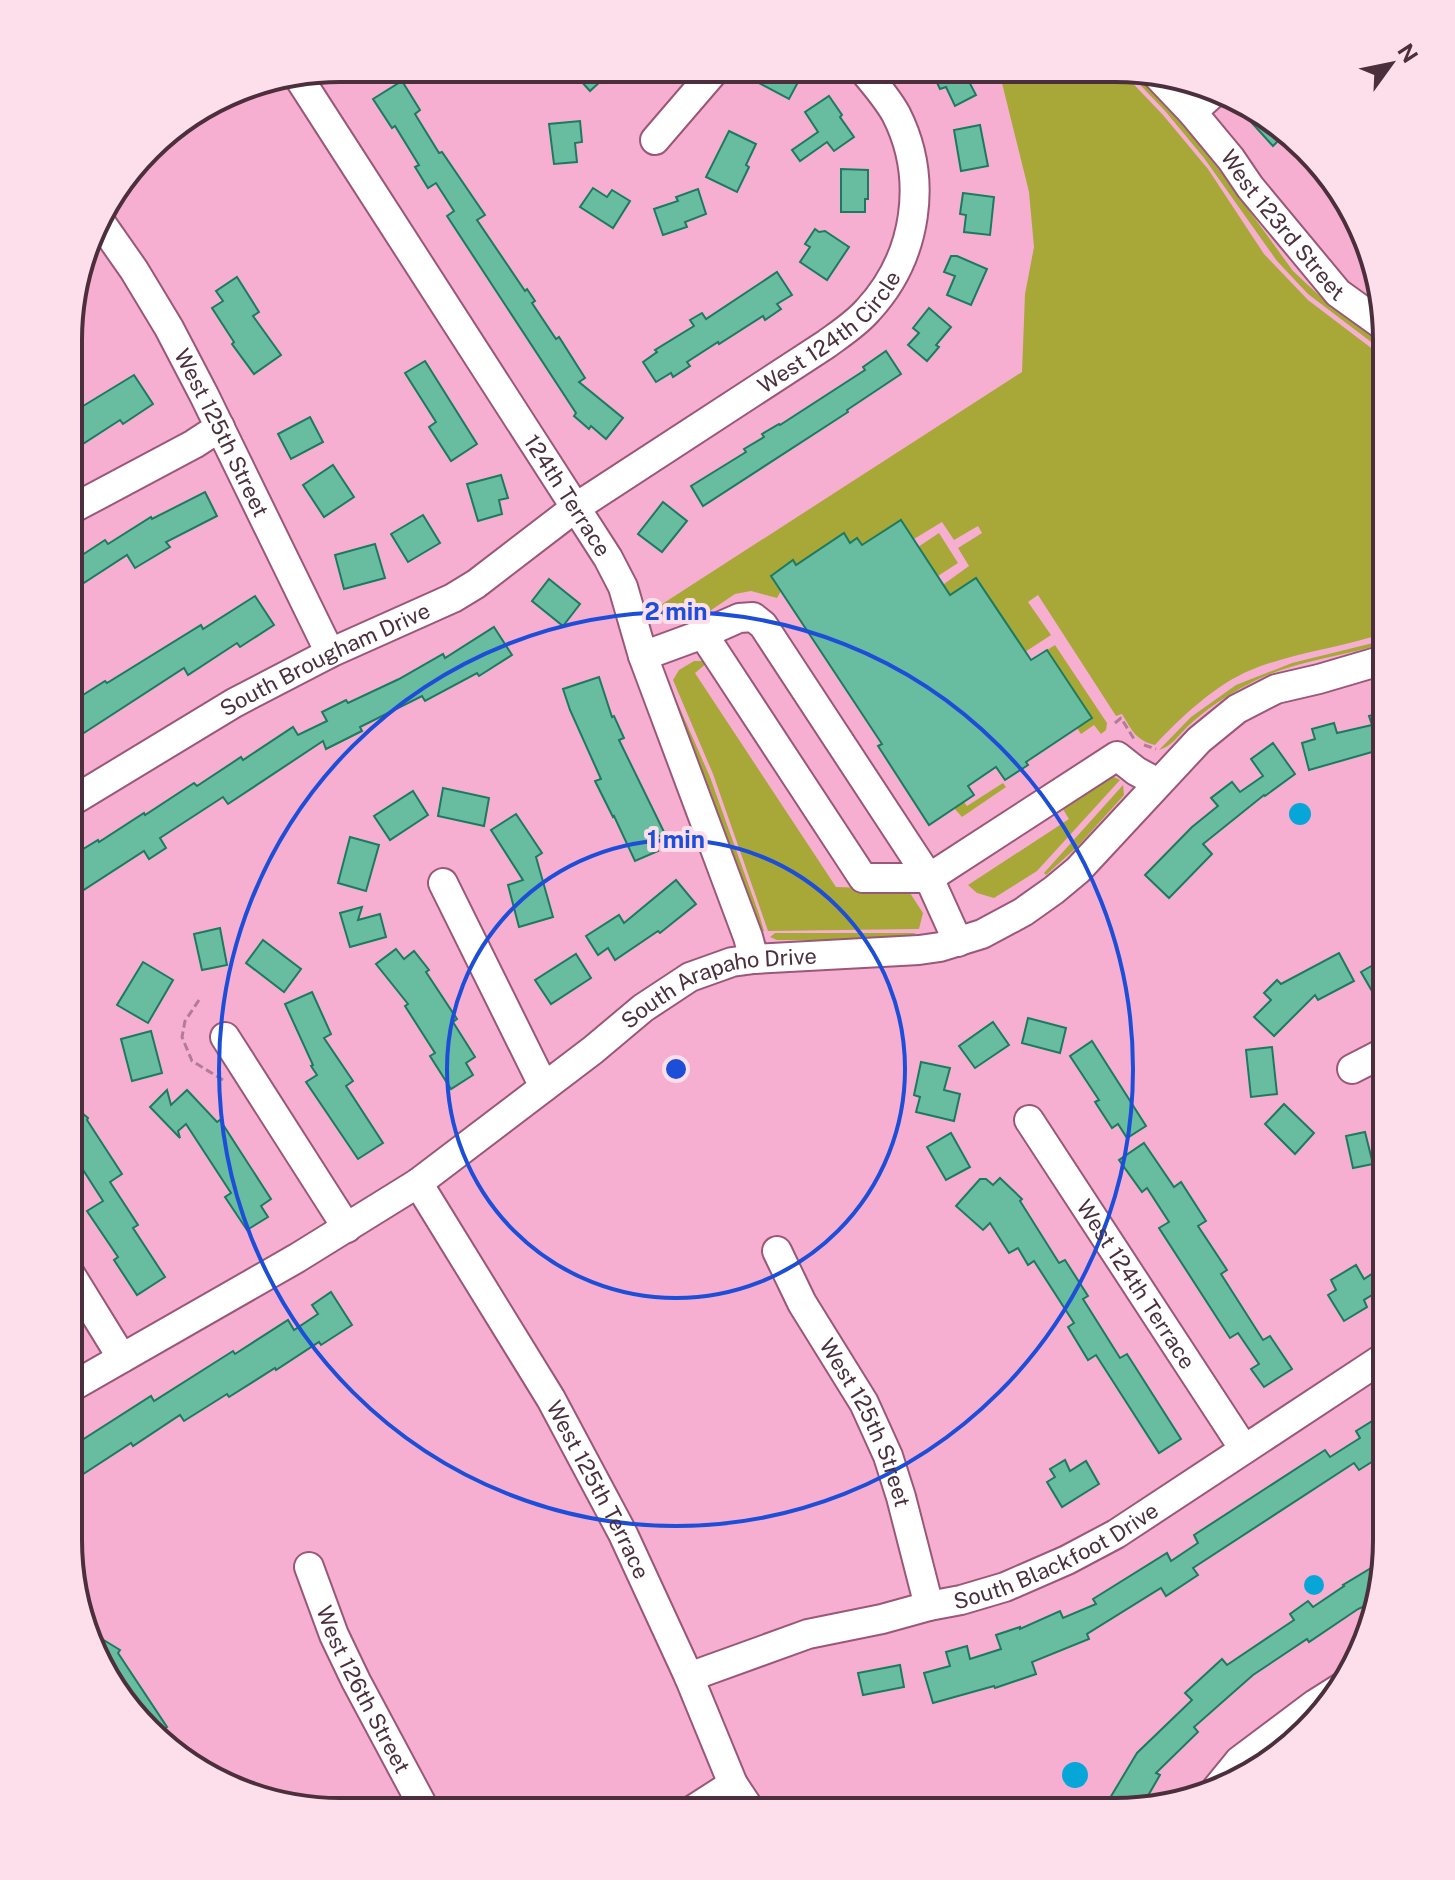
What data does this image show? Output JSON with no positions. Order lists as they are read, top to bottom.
{
  "streets": {
    "street": [
      "West 123rd Street",
      "West 124th Circle",
      "West 125th Street",
      "124th Terrace",
      "South Brougham Drive",
      "South Arapaho Drive",
      "West 124th Terrace",
      "West 125th Terrace",
      "South Blackfoot Drive",
      "West 126th Street"
    ]
  },
  "crossings": [
    ["West 124th Circle", "124th Terrace"],
    ["West 124th Circle", "South Brougham Drive"],
    ["West 125th Street", "South Brougham Drive"],
    ["West 125th Street", "South Blackfoot Drive"],
    ["124th Terrace", "South Brougham Drive"],
    ["124th Terrace", "South Arapaho Drive"],
    ["South Arapaho Drive", "West 125th Terrace"],
    ["West 124th Terrace", "South Blackfoot Drive"],
    ["West 125th Terrace", "South Blackfoot Drive"]
  ],
  "north": "top right",
  "rings": ["2 min", "1 min"]
}
